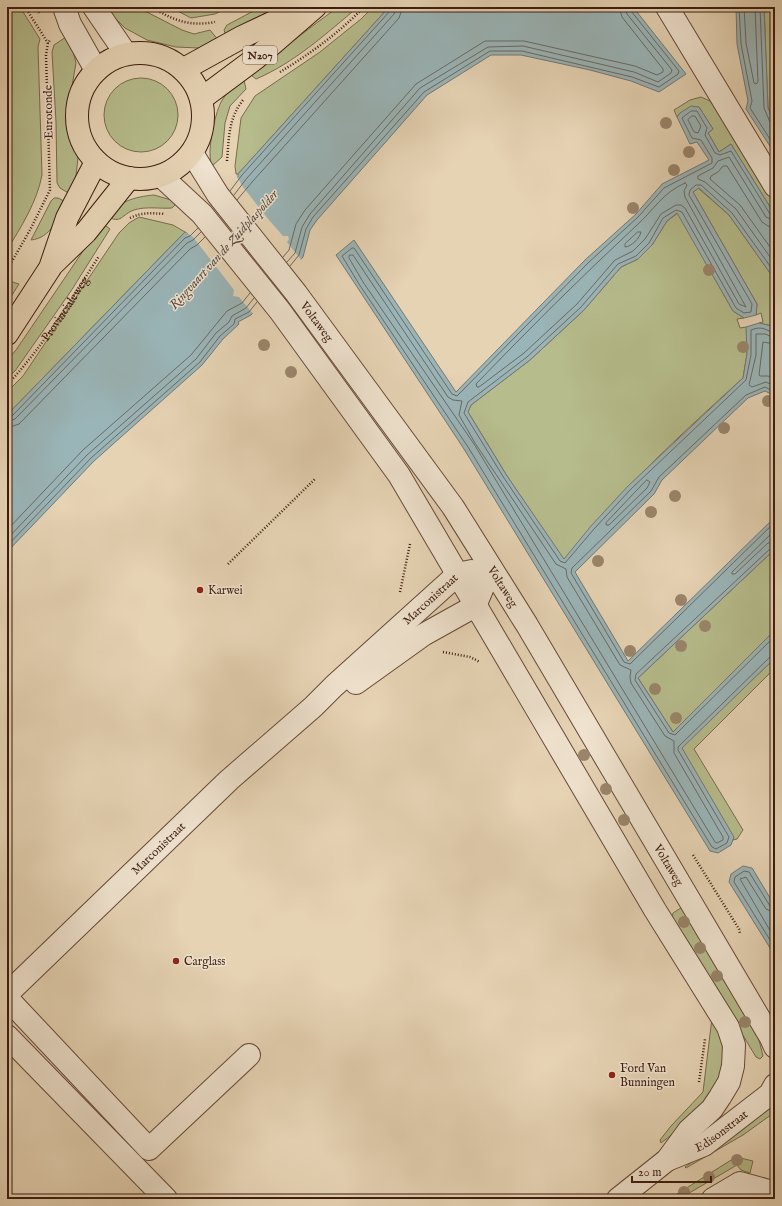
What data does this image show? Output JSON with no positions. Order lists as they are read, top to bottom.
{
  "streets": {
    "main road": ["N207"],
    "street": ["Voltaweg", "Marconistraat", "Edisonstraat"],
    "path": ["Eurotonde", "Provincialeweg"]
  },
  "crossings": [
    ["N207", "Voltaweg"],
    ["Voltaweg", "Marconistraat"],
    ["Voltaweg", "Edisonstraat"]
  ],
  "water": ["Ringvaart van de Zuidplaspolder"],
  "places": ["Karwei", "Carglass", "Ford Van Bunningen"],
  "scale_bar": "20 m"
}
